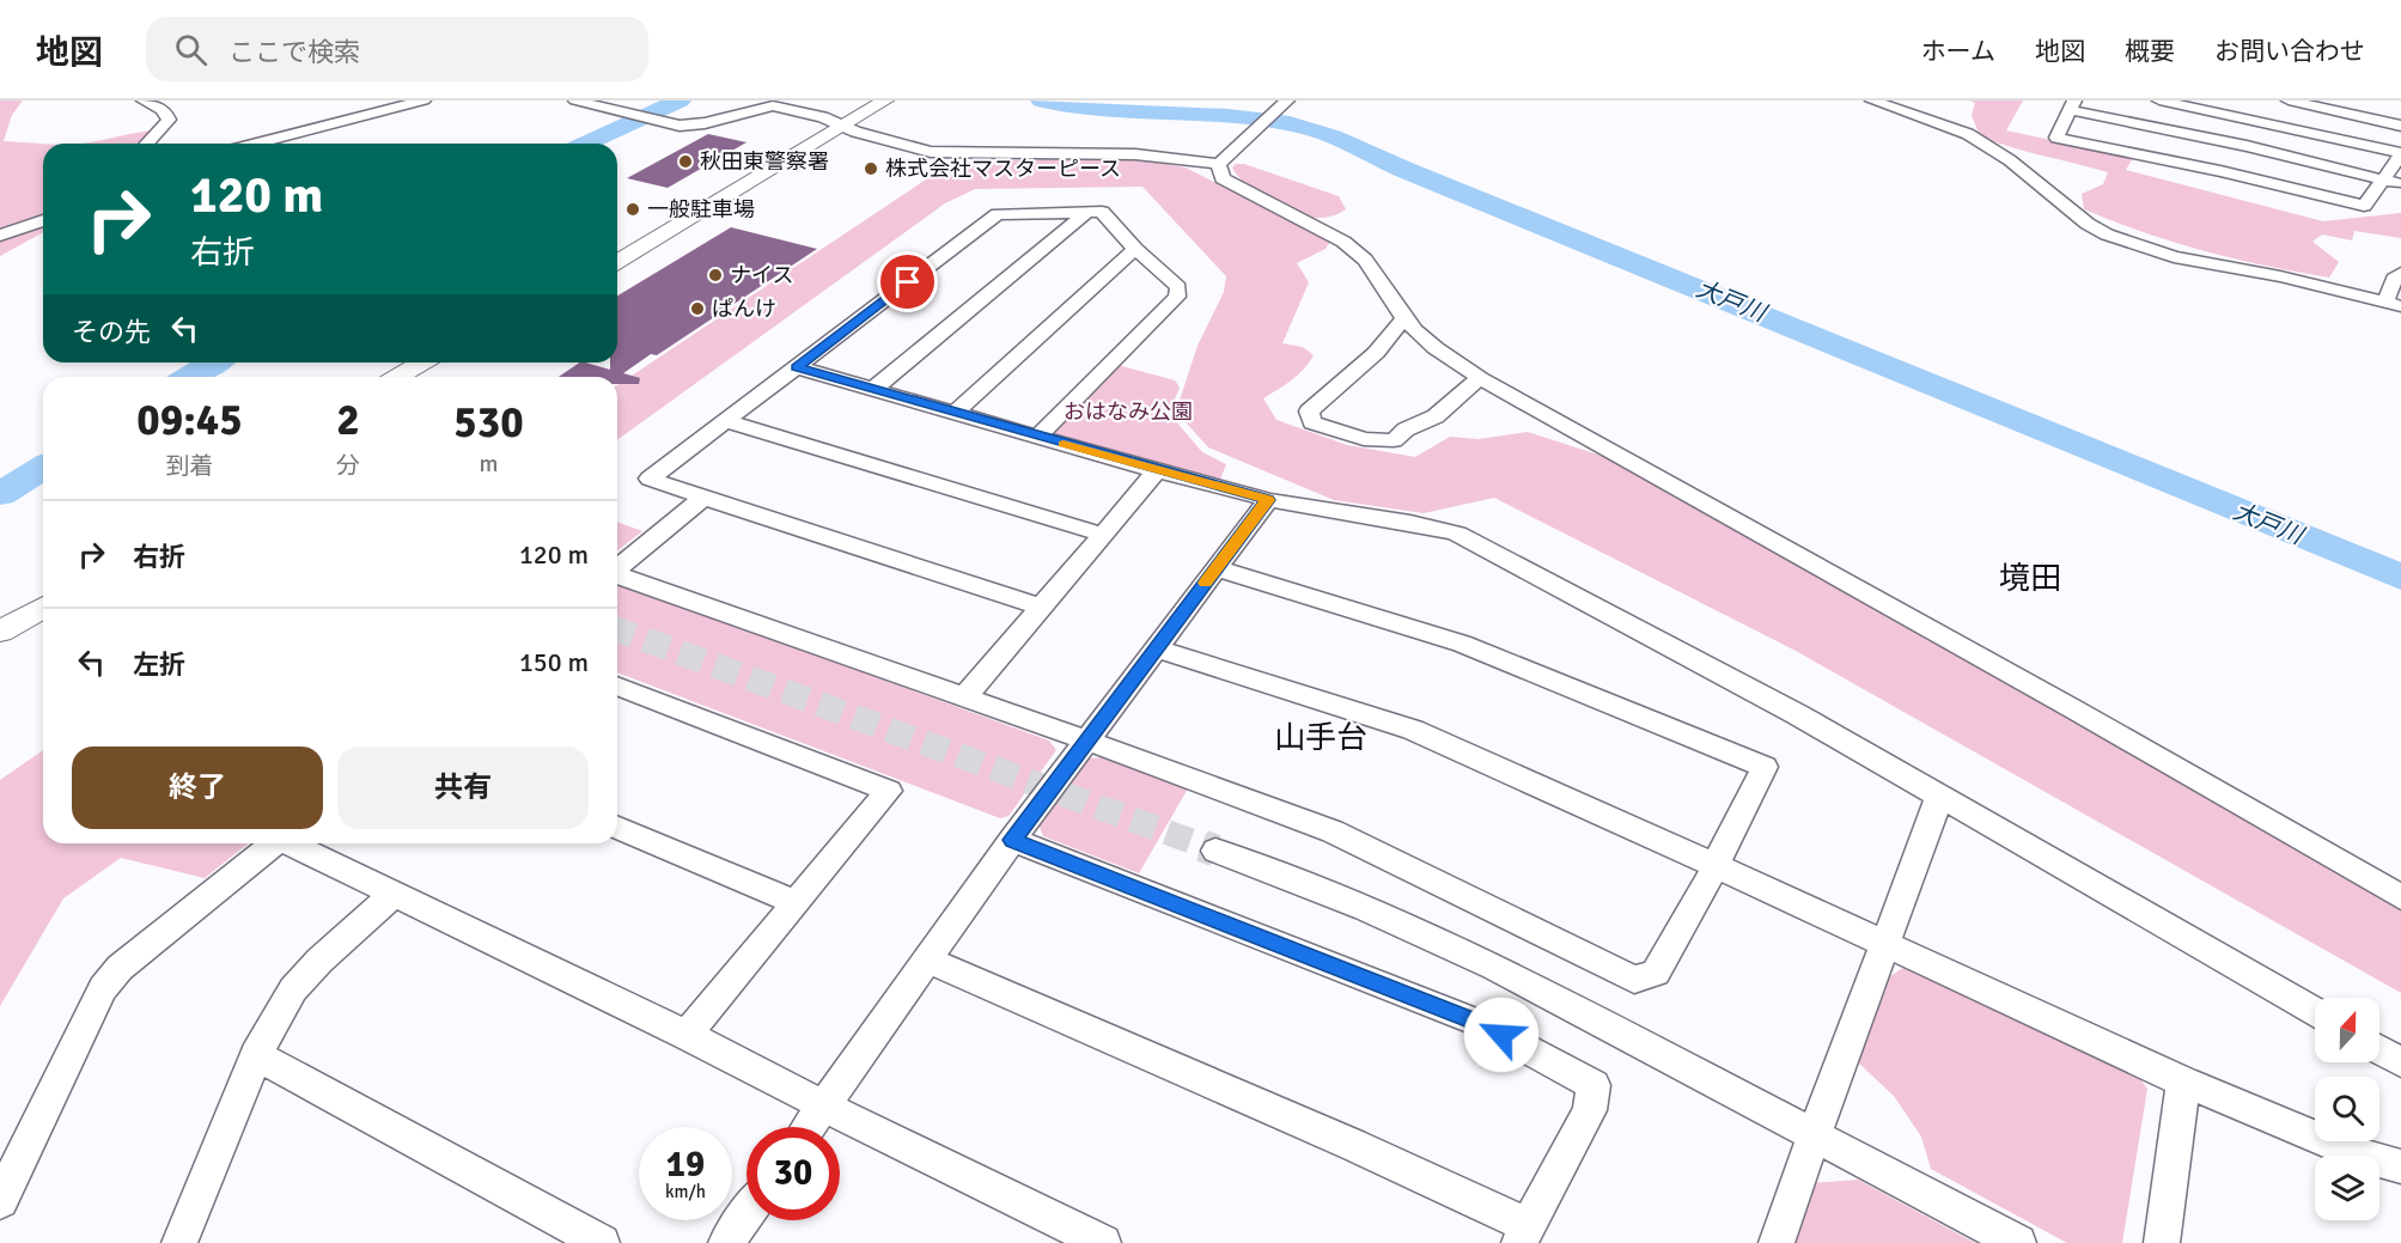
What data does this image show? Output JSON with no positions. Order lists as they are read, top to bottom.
{
  "districts": ["境田", "山手台"],
  "water": ["大戸川"],
  "parks": ["おはなみ公園"],
  "places": [
    "秋田東警察署",
    "株式会社マスターピース",
    "一般駐車場",
    "ナイス",
    "ぱんけ"
  ],
  "north": "top",
  "page": {
    "header": "地図",
    "search": "ここで検索",
    "nav": [
      "ホーム",
      "地図",
      "概要",
      "お問い合わせ"
    ],
    "turn": ["120 m", "右折"],
    "then": "その先",
    "eta": [
      "09:45",
      "到着",
      "2",
      "分",
      "530",
      "m"
    ],
    "list": [
      {
        "name": "右折",
        "value": "120 m"
      },
      {
        "name": "左折",
        "value": "150 m"
      }
    ],
    "buttons": ["終了", "共有"],
    "speed": "19 km/h",
    "limit": "30"
  }
}
